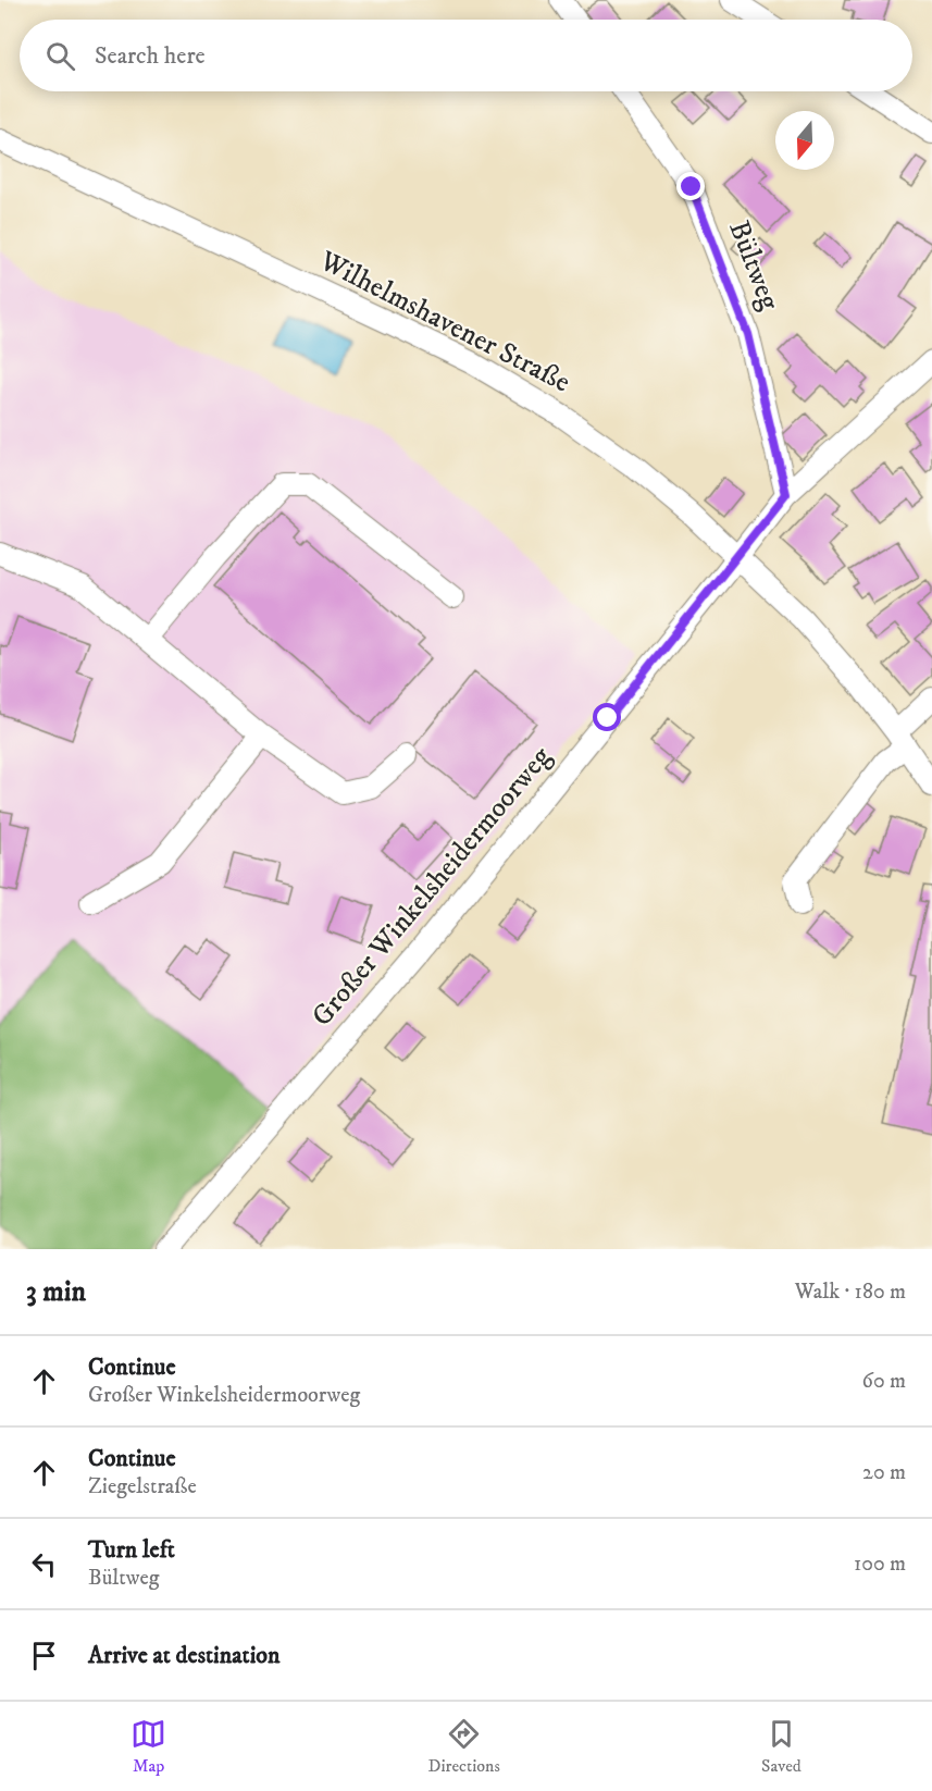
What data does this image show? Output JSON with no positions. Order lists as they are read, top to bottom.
{
  "streets": {
    "street": ["Bültweg", "Wilhelmshavener Straße", "Großer Winkelsheidermoorweg"]
  },
  "crossings": [
    ["Bültweg", "Großer Winkelsheidermoorweg"],
    ["Wilhelmshavener Straße", "Großer Winkelsheidermoorweg"]
  ],
  "north": "bottom",
  "page": {
    "search": "Search here",
    "heading": ["3 min", "Walk · 180 m"],
    "list": [
      ["Continue", "Großer Winkelsheidermoorweg", "60 m"],
      ["Continue", "Ziegelstraße", "20 m"],
      ["Turn left", "Bültweg", "100 m"],
      "Arrive at destination"
    ],
    "nav": ["Map", "Directions", "Saved"]
  }
}
